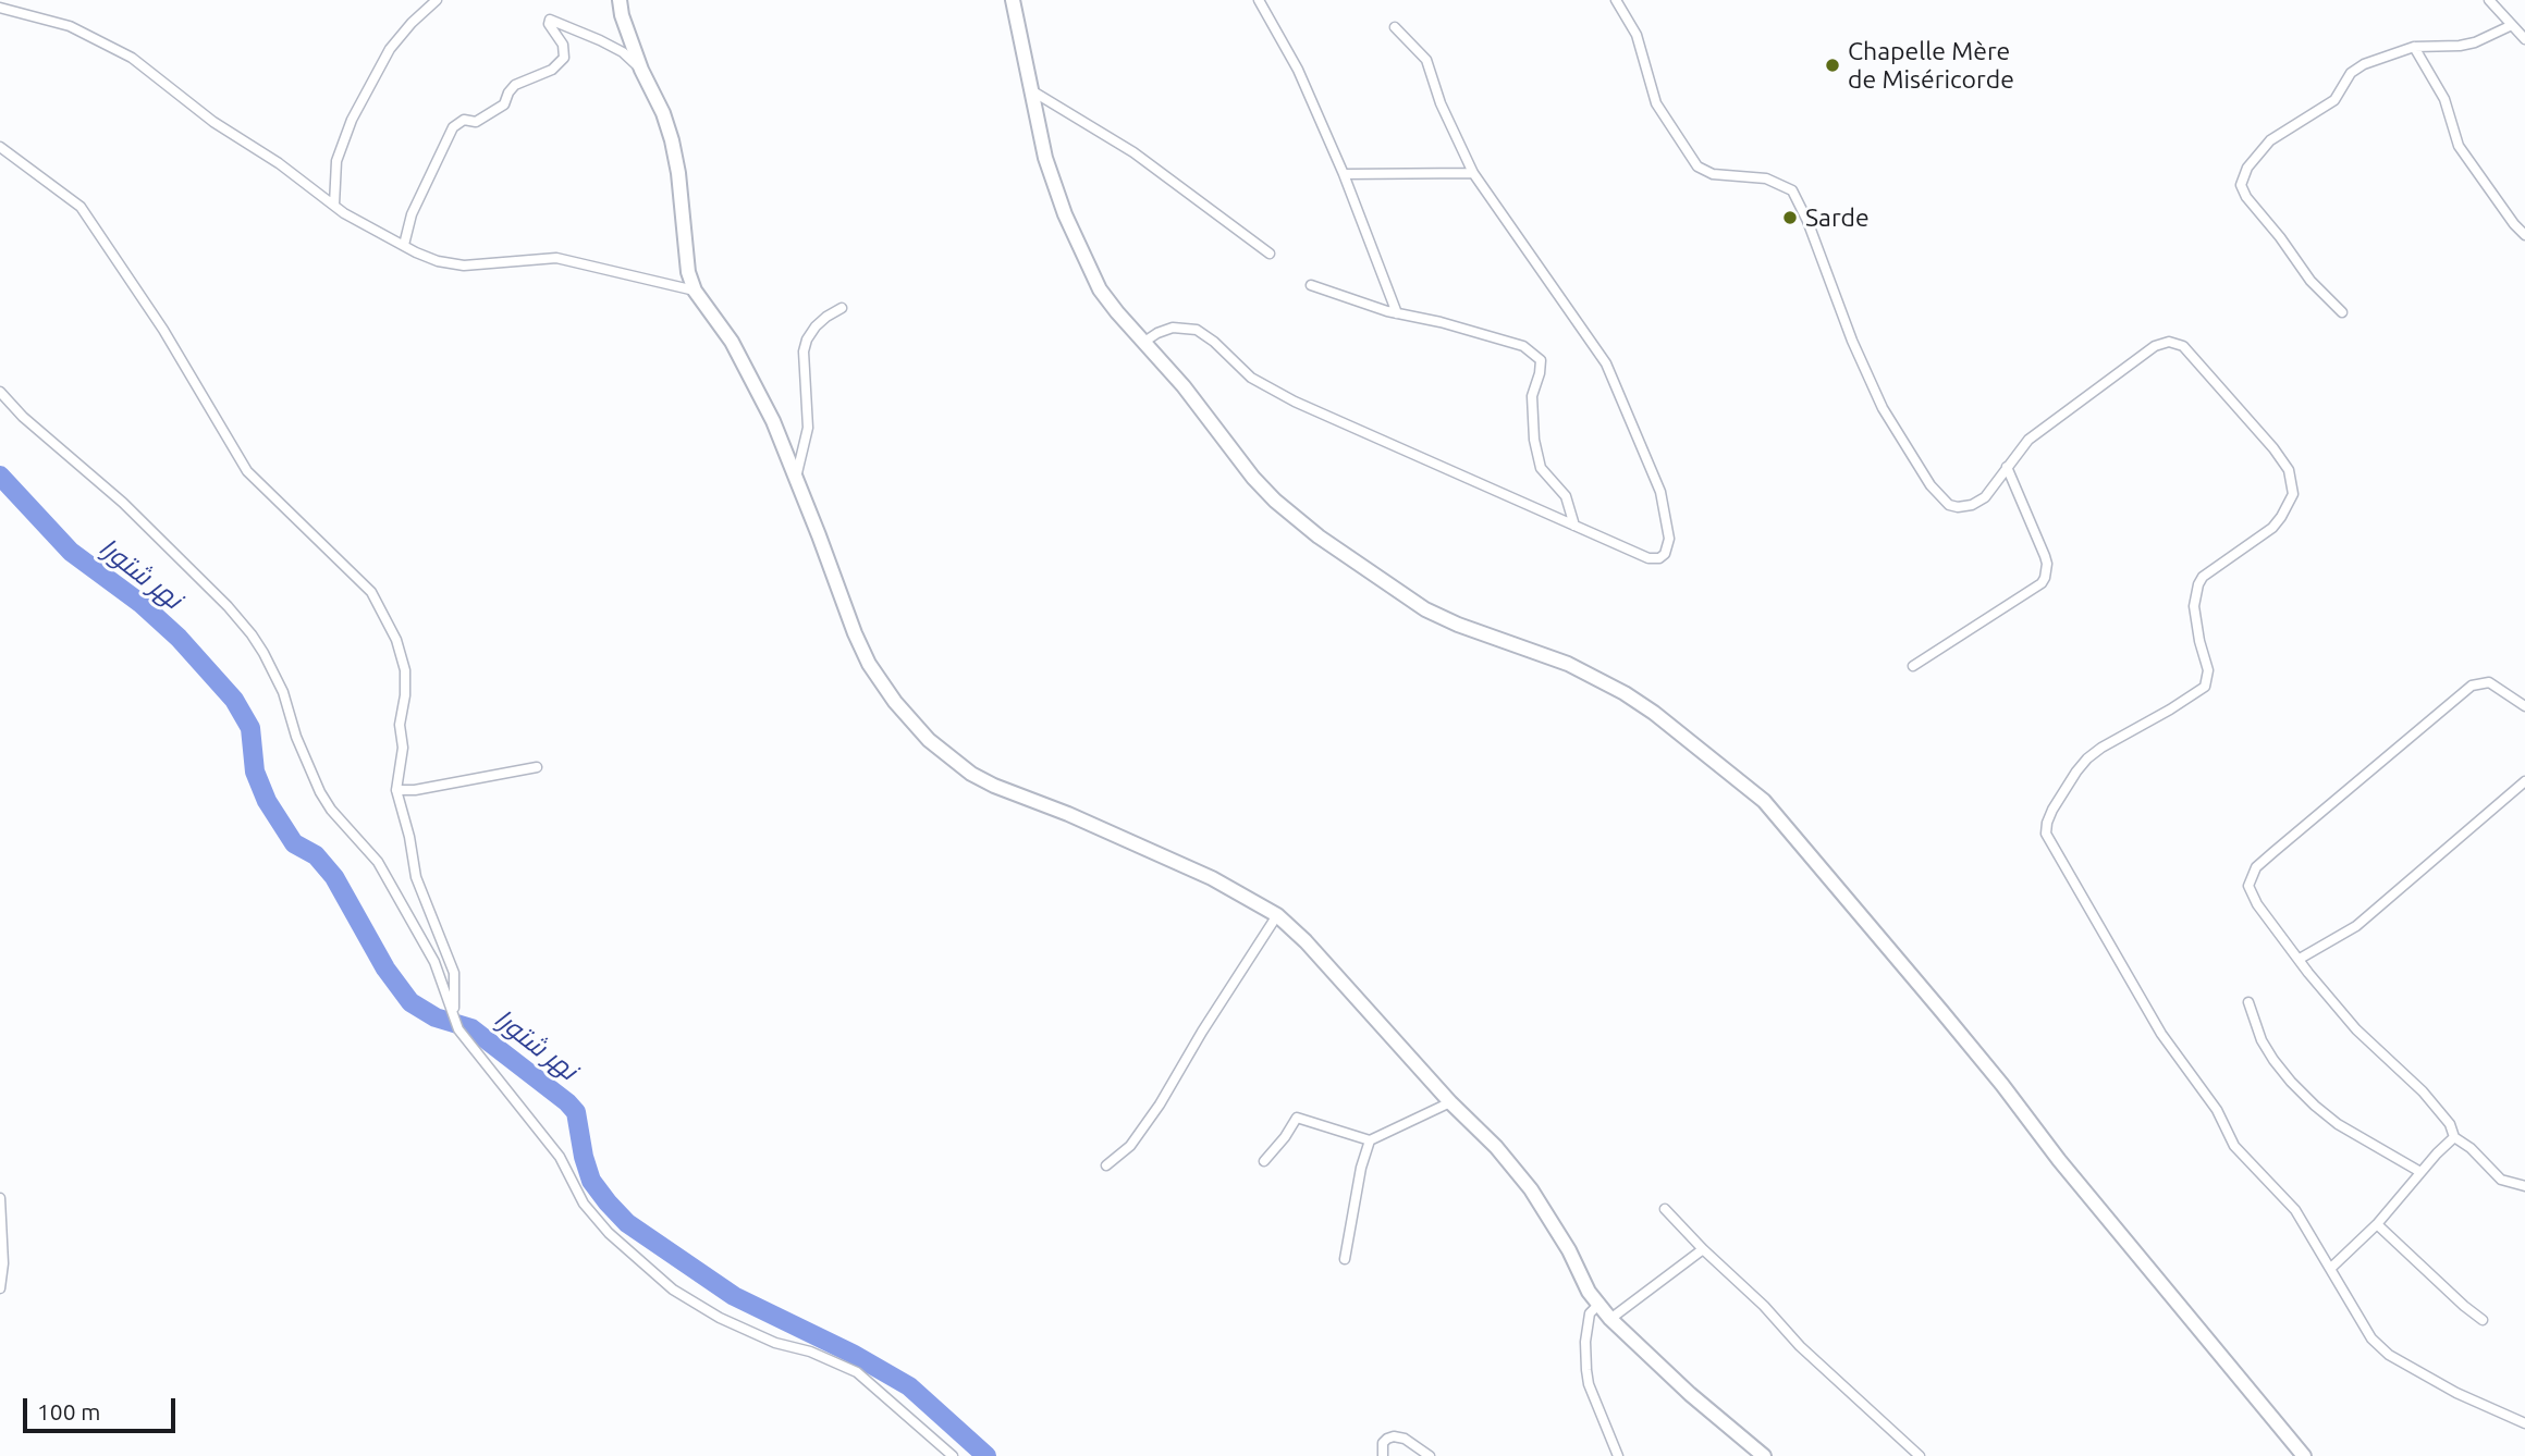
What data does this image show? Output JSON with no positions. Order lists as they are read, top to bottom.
{
  "water": ["نهر شتورا"],
  "places": ["Chapelle Mère de Miséricorde", "Sarde"],
  "scale_bar": "100 m"
}
